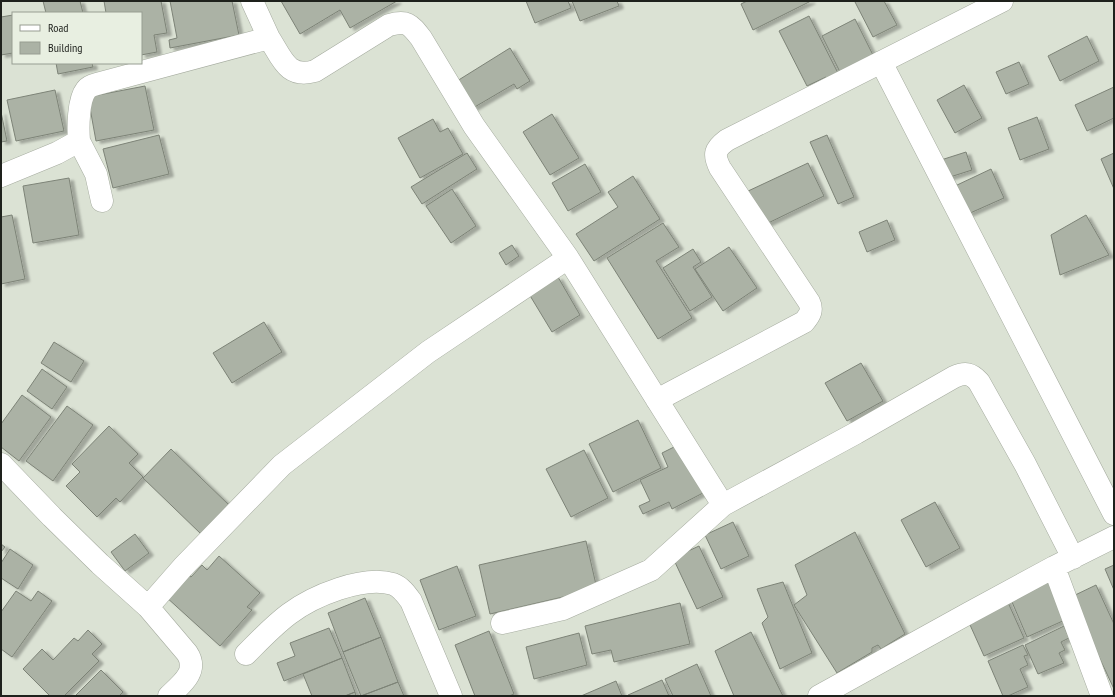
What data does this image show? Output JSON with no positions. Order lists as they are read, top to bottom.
{
  "legend": ["Road", "Building"]
}
